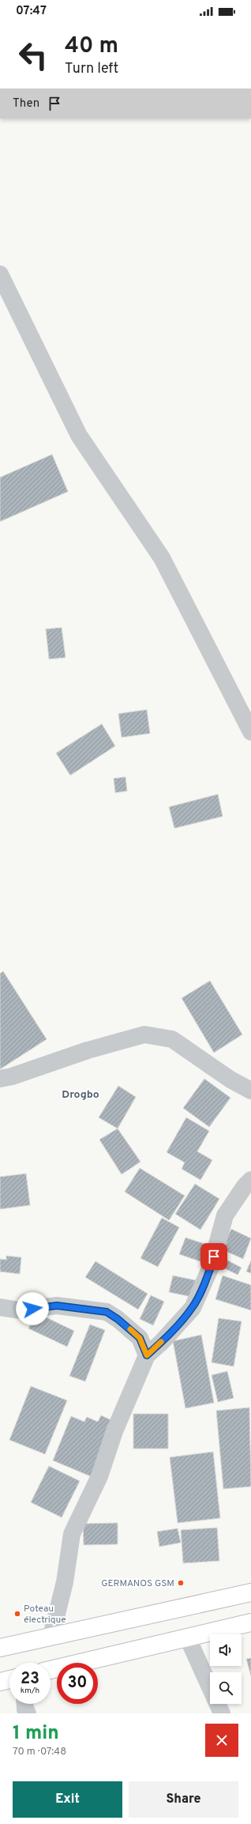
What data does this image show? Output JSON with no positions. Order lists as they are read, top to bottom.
{
  "districts": ["Drogbo"],
  "places": ["GERMANOS GSM", "Poteau électrique"],
  "page": {
    "status": "07:47",
    "turn": ["40 m", "Turn left"],
    "then": "Then",
    "speed": "23 km/h",
    "limit": "30",
    "heading": ["1 min", "70 m · 07:48"],
    "buttons": ["Exit", "Share"]
  }
}
